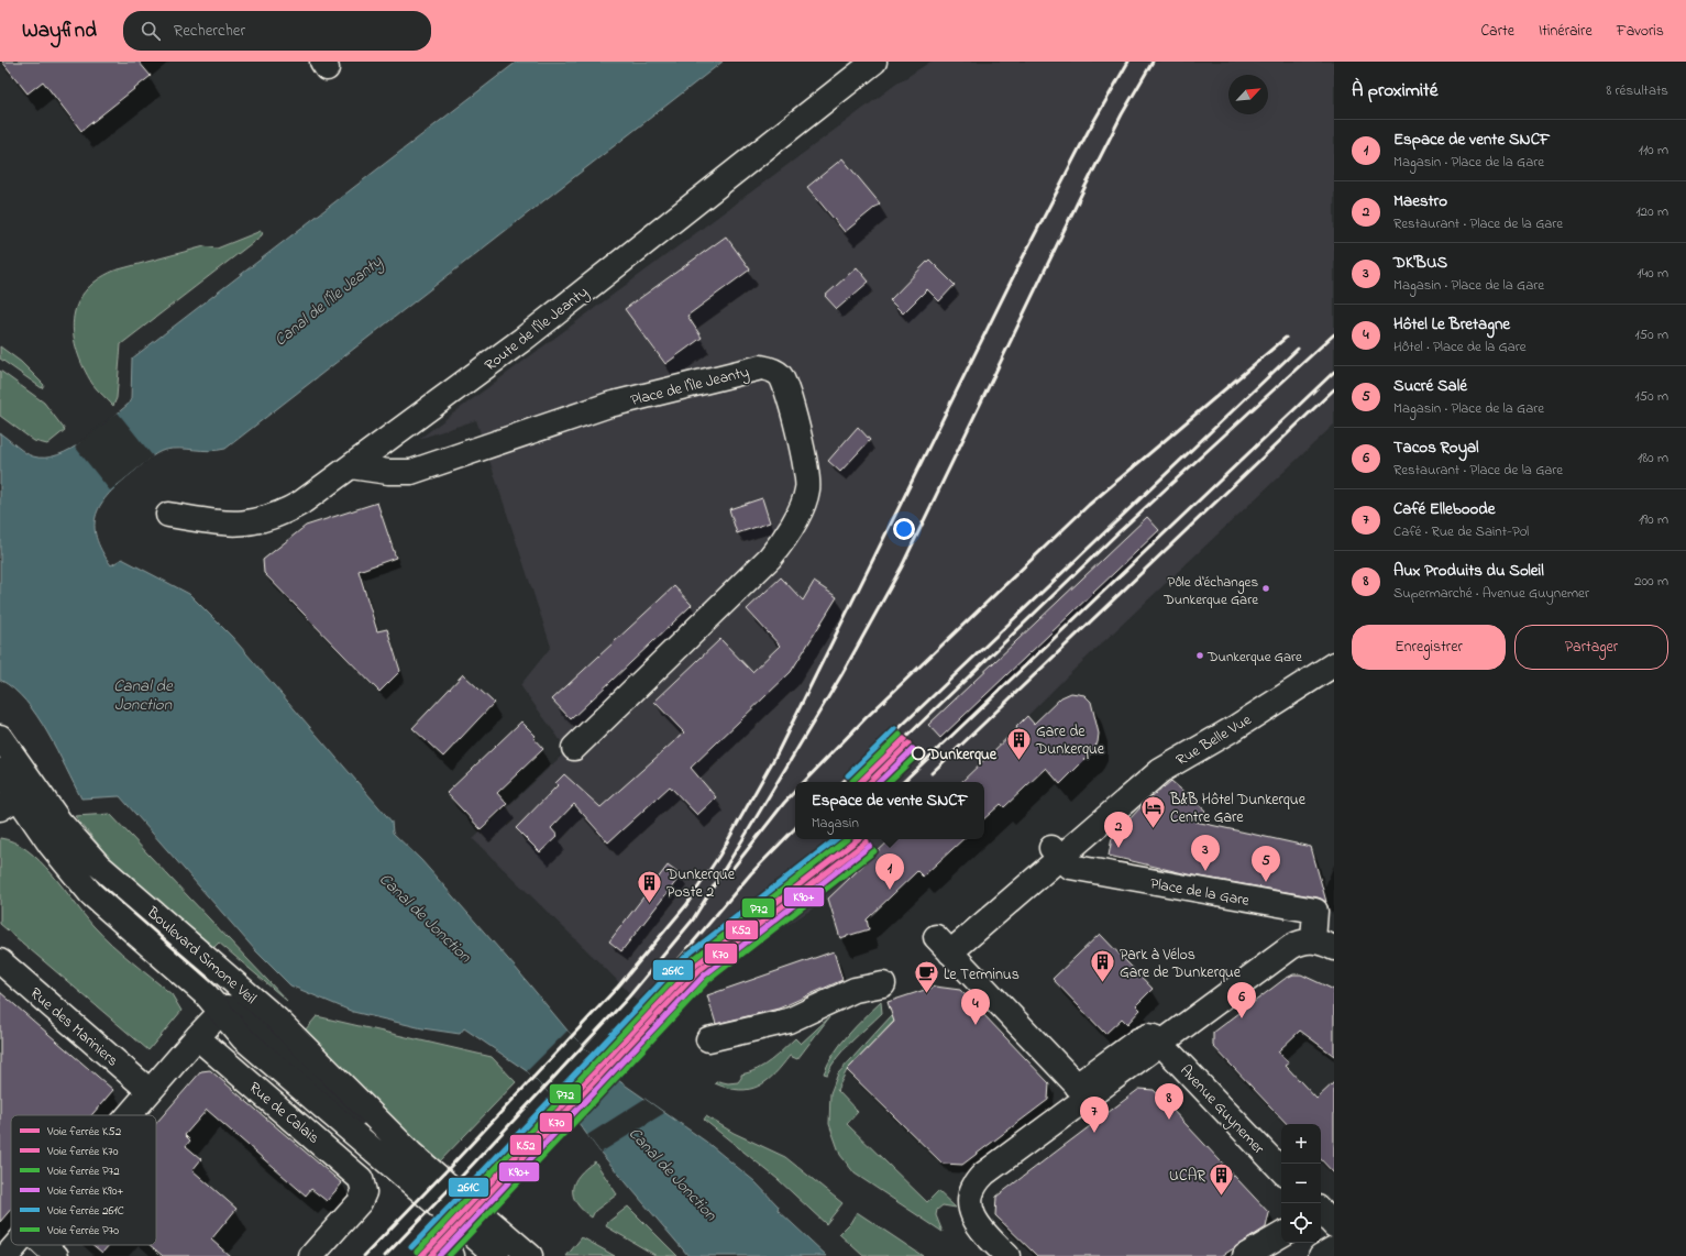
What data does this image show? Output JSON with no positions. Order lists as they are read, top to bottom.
{
  "streets": {
    "street": [
      "Route de l'Île Jeanty",
      "Place de l'Île Jeanty",
      "Rue Belle Vue",
      "Place de la Gare",
      "Boulevard Simone Veil",
      "Rue des Mariniers",
      "Avenue Guynemer",
      "Rue de Calais"
    ]
  },
  "crossings": [
    ["Route de l'Île Jeanty", "Place de l'Île Jeanty"],
    ["Rue Belle Vue", "Place de la Gare"],
    ["Place de la Gare", "Avenue Guynemer"]
  ],
  "water": ["Canal de l'Île Jeanty", "Canal de Jonction"],
  "places": {
    "other": ["Pôle d'échanges Dunkerque Gare", "Dunkerque Gare", "Dunkerque"],
    "building": [
      "Gare de Dunkerque",
      "Dunkerque Poste 2",
      "Park à Vélos Gare de Dunkerque",
      "UCAR"
    ],
    "hotel": ["B&B Hôtel Dunkerque Centre Gare"],
    "cafe": ["Le Terminus"]
  },
  "lines": [
    "rail line 261C",
    "rail line P72",
    "rail line K52",
    "rail line K70",
    "rail line K90+",
    "rail line P70"
  ],
  "legend": [
    "Voie ferrée K52",
    "Voie ferrée K70",
    "Voie ferrée P72",
    "Voie ferrée K90+",
    "Voie ferrée 261C",
    "Voie ferrée P70"
  ],
  "north": "top right",
  "page": {
    "header": "Wayfind",
    "search": "Rechercher",
    "nav": ["Carte", "Itinéraire", "Favoris"],
    "heading": ["À proximité", "8 résultats"],
    "list": [
      {
        "mark": "1",
        "name": "Espace de vente SNCF",
        "note": "Magasin · Place de la Gare",
        "value": "110 m"
      },
      {
        "mark": "2",
        "name": "Maestro",
        "note": "Restaurant · Place de la Gare",
        "value": "120 m"
      },
      {
        "mark": "3",
        "name": "DK'BUS",
        "note": "Magasin · Place de la Gare",
        "value": "140 m"
      },
      {
        "mark": "4",
        "name": "Hôtel Le Bretagne",
        "note": "Hôtel · Place de la Gare",
        "value": "150 m"
      },
      {
        "mark": "5",
        "name": "Sucré Salé",
        "note": "Magasin · Place de la Gare",
        "value": "150 m"
      },
      {
        "mark": "6",
        "name": "Tacos Royal",
        "note": "Restaurant · Place de la Gare",
        "value": "180 m"
      },
      {
        "mark": "7",
        "name": "Café Elleboode",
        "note": "Café · Rue de Saint-Pol",
        "value": "190 m"
      },
      {
        "mark": "8",
        "name": "Aux Produits du Soleil",
        "note": "Supermarché · Avenue Guynemer",
        "value": "200 m"
      }
    ],
    "buttons": ["Enregistrer", "Partager"],
    "popup": ["Espace de vente SNCF", "Magasin"],
    "pins": [
      "2",
      "3",
      "5",
      "1",
      "6",
      "4",
      "8",
      "7"
    ],
    "map_buttons": ["+", "−"]
  }
}
